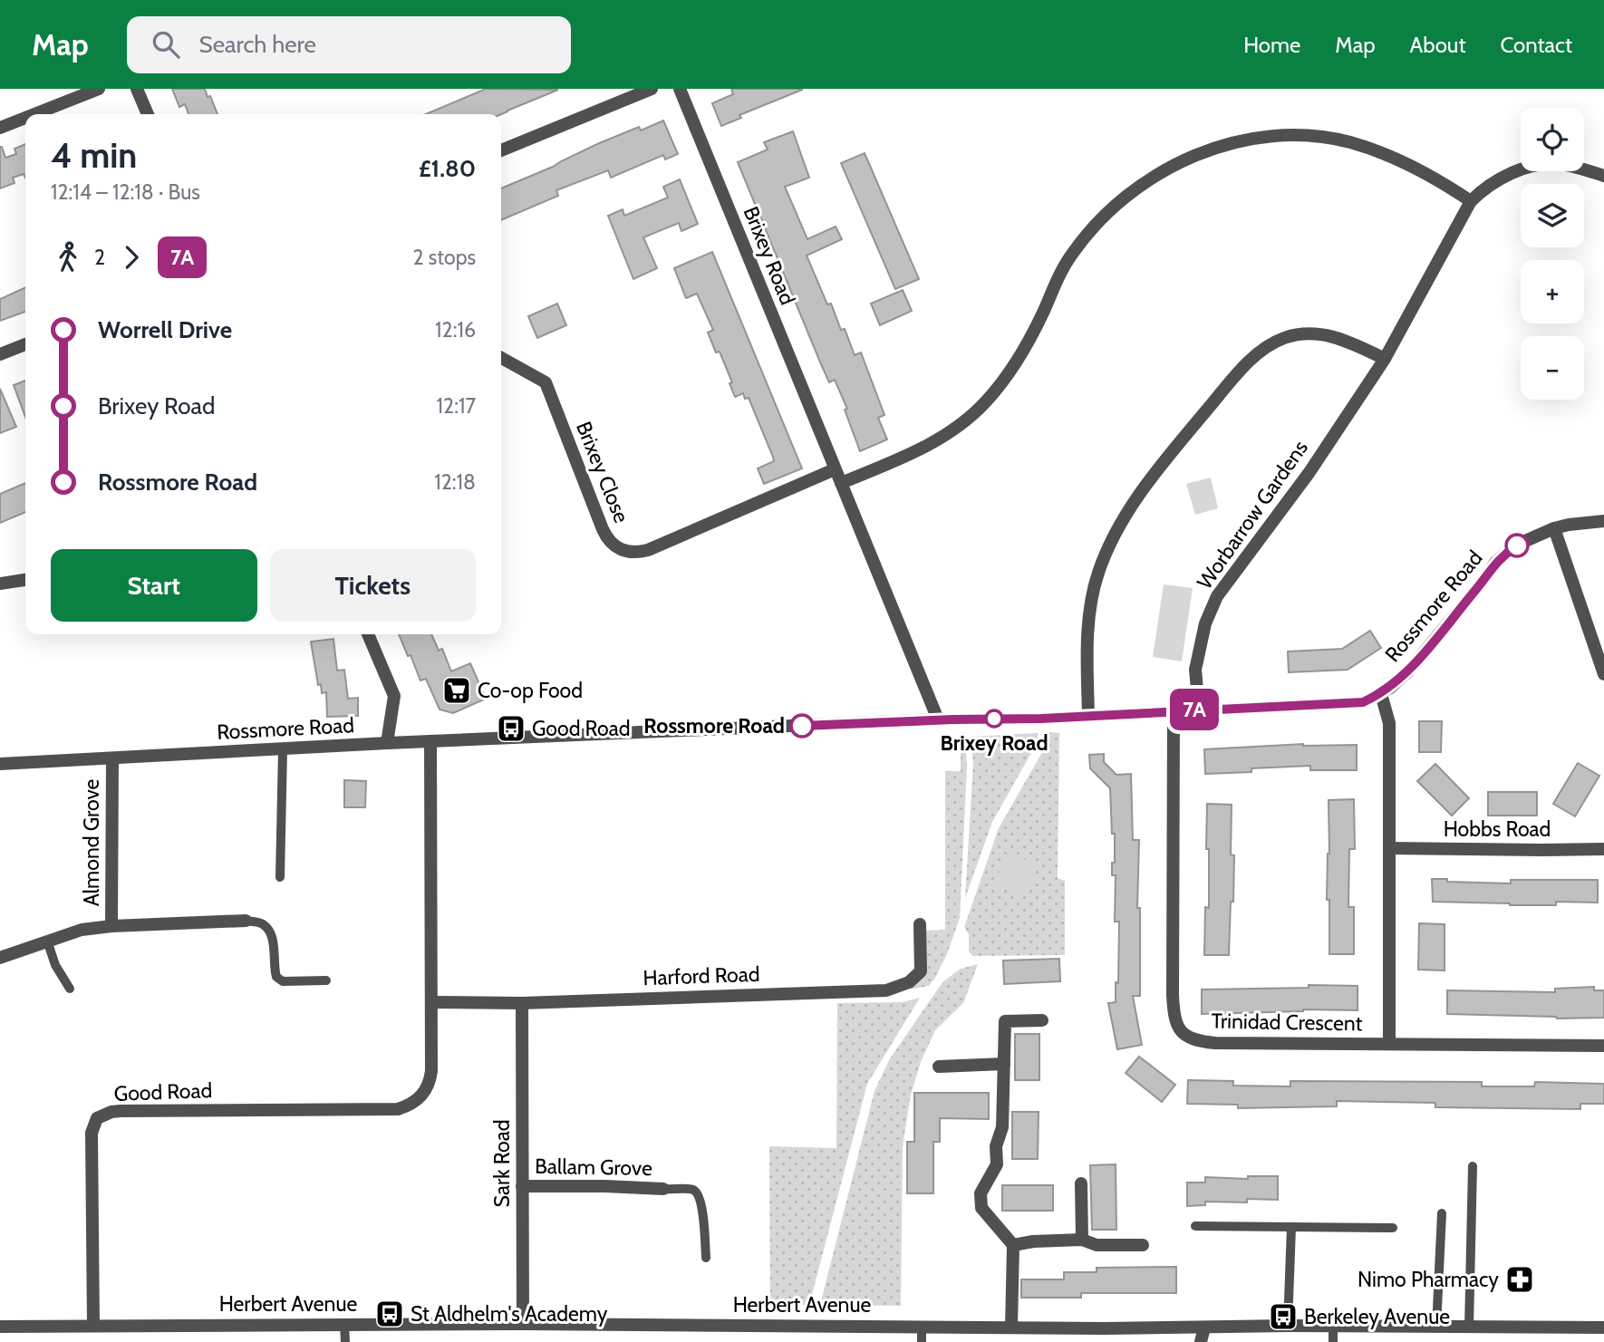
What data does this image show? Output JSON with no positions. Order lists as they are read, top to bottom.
{
  "streets": {
    "street": [
      "Brixey Road",
      "Brixey Close",
      "Worbarrow Gardens",
      "Rossmore Road",
      "Hobbs Road",
      "Almond Grove",
      "Harford Road",
      "Trinidad Crescent",
      "Good Road",
      "Sark Road",
      "Ballam Grove",
      "Herbert Avenue"
    ]
  },
  "crossings": [
    ["Brixey Road", "Brixey Close"],
    ["Brixey Road", "Rossmore Road"],
    ["Worbarrow Gardens", "Rossmore Road"],
    ["Rossmore Road", "Almond Grove"],
    ["Rossmore Road", "Trinidad Crescent"],
    ["Rossmore Road", "Good Road"],
    ["Harford Road", "Good Road"],
    ["Harford Road", "Sark Road"],
    ["Good Road", "Herbert Avenue"],
    ["Sark Road", "Ballam Grove"],
    ["Sark Road", "Herbert Avenue"]
  ],
  "places": {
    "supermarket": ["Co-op Food"],
    "other": ["Brixey Road", "Rossmore Road"],
    "bus stop": ["Good Road", "St Aldhelm's Academy", "Berkeley Avenue"],
    "pharmacy": ["Nimo Pharmacy"]
  },
  "lines": ["bus line 7A"],
  "page": {
    "header": "Map",
    "search": "Search here",
    "nav": [
      "Home",
      "Map",
      "About",
      "Contact"
    ],
    "on_map": "7A",
    "map_buttons": ["+", "−"],
    "heading": ["4 min", "12:14 – 12:18 · Bus", "£1.80"],
    "legs": ["2", "7A", "2 stops"],
    "list": [
      {
        "name": "Worrell Drive",
        "value": "12:16"
      },
      {
        "name": "Brixey Road",
        "value": "12:17"
      },
      {
        "name": "Rossmore Road",
        "value": "12:18"
      }
    ],
    "buttons": ["Start", "Tickets"]
  }
}
